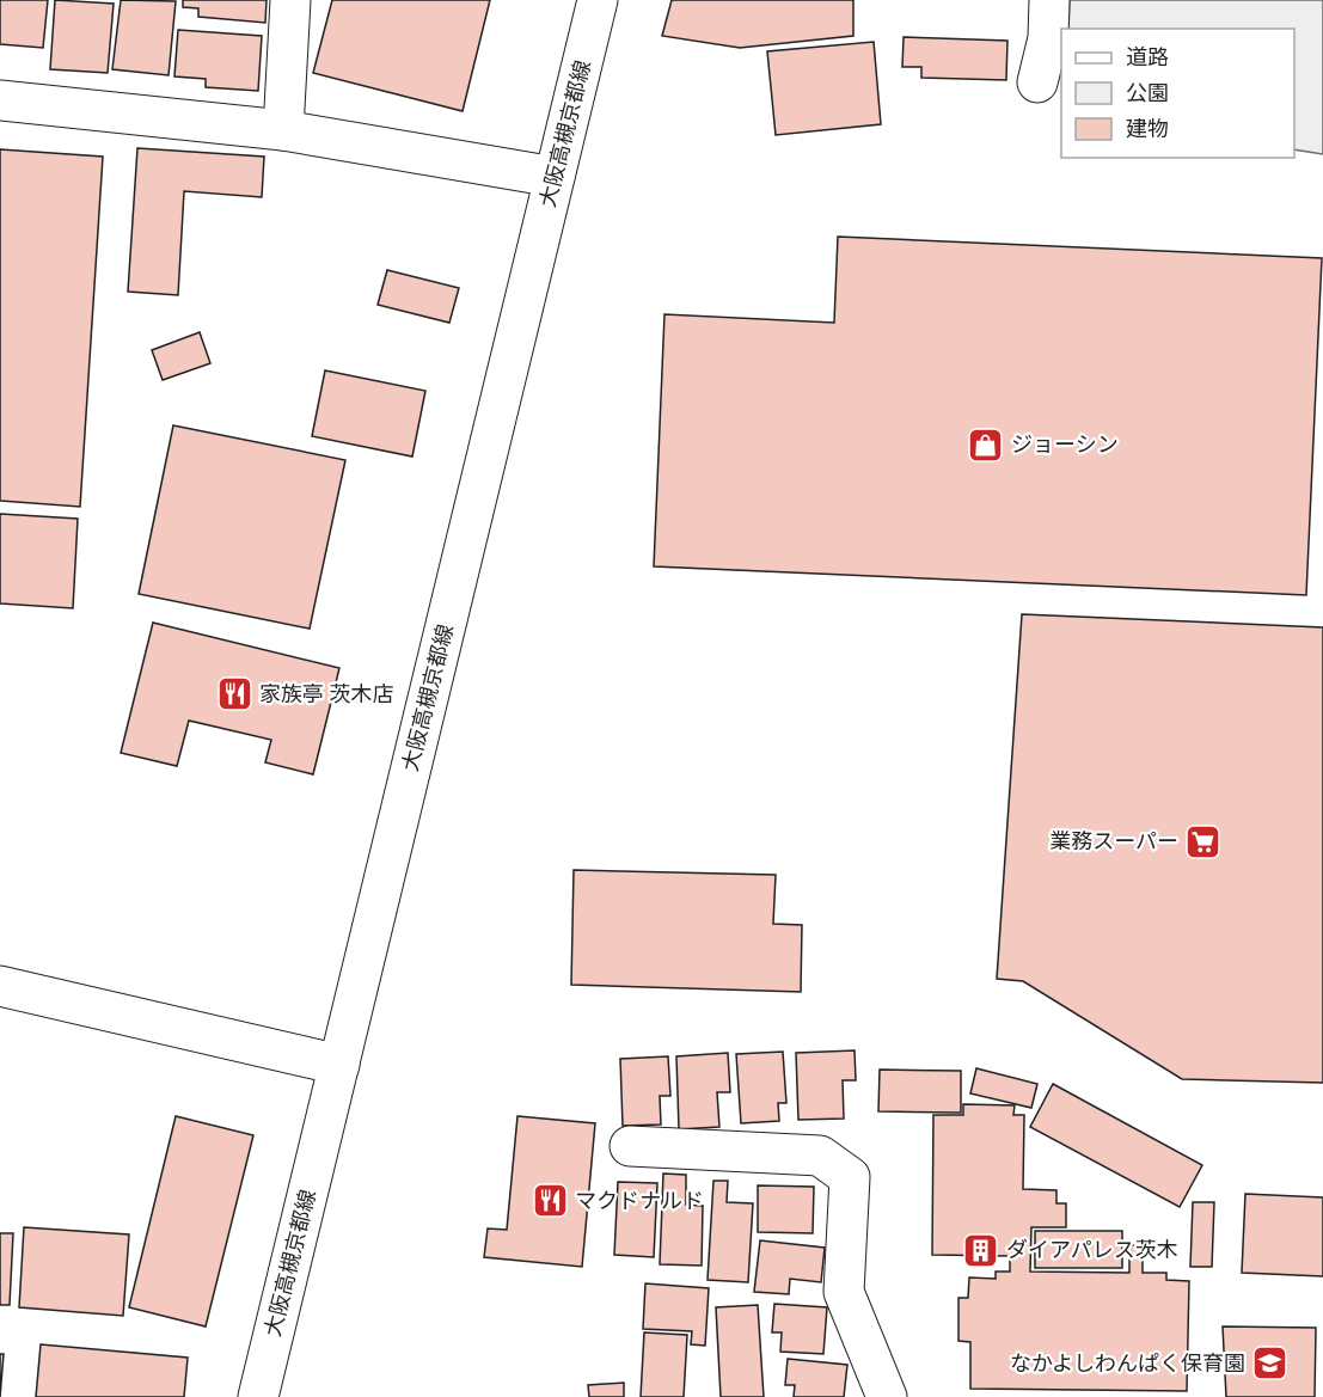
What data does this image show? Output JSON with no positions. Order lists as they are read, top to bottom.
{
  "streets": {
    "street": ["大阪高槻京都線"]
  },
  "places": {
    "shop": ["ジョーシン"],
    "restaurant": ["家族亭 茨木店", "マクドナルド"],
    "supermarket": ["業務スーパー"],
    "building": ["ダイアパレス茨木"],
    "school or university": ["なかよしわんぱく保育園"]
  },
  "legend": ["道路", "公園", "建物"]
}
